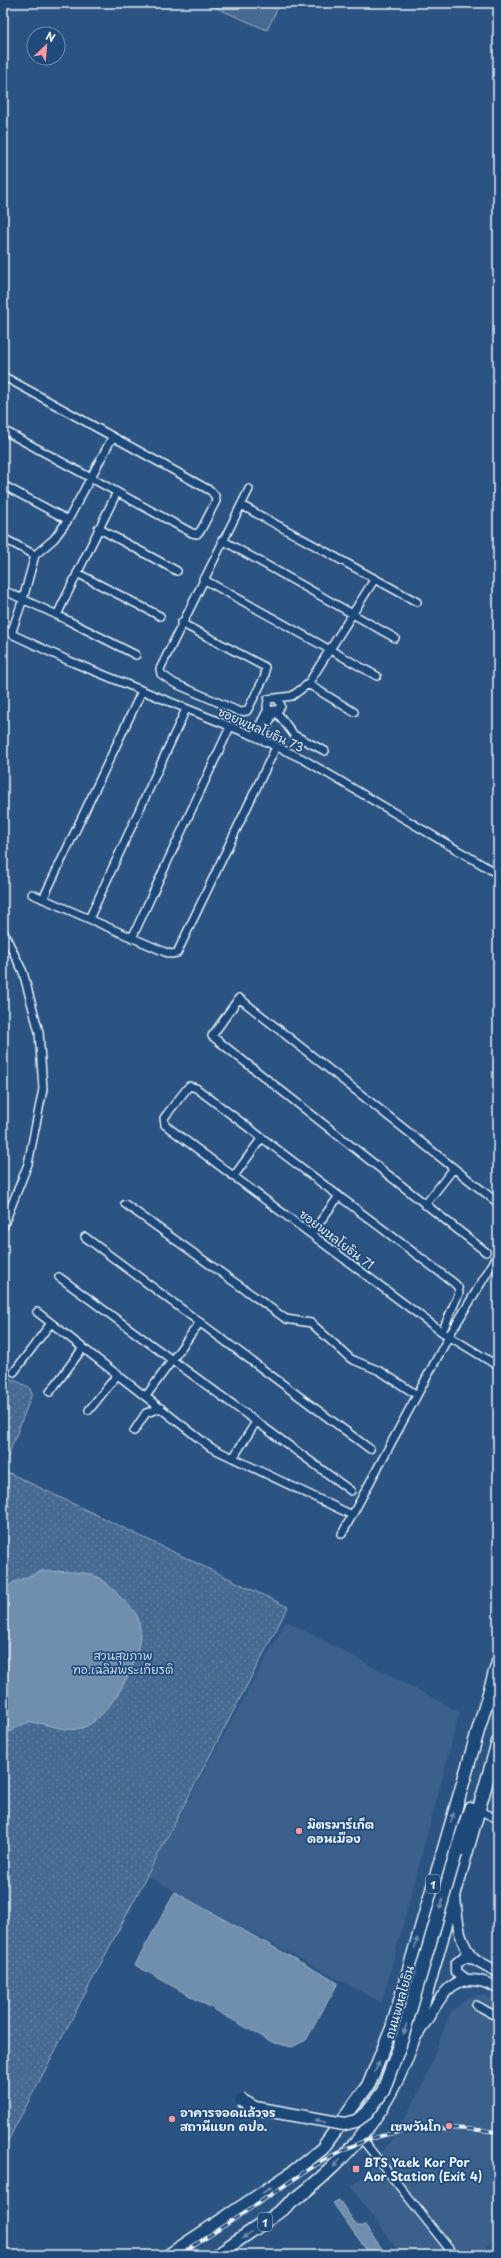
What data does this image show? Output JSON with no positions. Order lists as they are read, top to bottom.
{
  "streets": {
    "main road": ["1", "ถนนพหลโยธิน"],
    "street": ["ซอยพหลโยธิน 73", "ซอยพหลโยธิน 71"]
  },
  "parks": ["สวนสุขภาพ ทอ.เฉลิมพระเกียรติ"],
  "places": {
    "other": ["มิตรมาร์เก็ต ดอนเมือง", "อาคารจอดแล้วจร สถานีแยก คปอ.", "เซพวันโก"],
    "transit": ["BTS Yaek Kor Por Aor Station (Exit 4)"]
  },
  "north": "top right"
}
